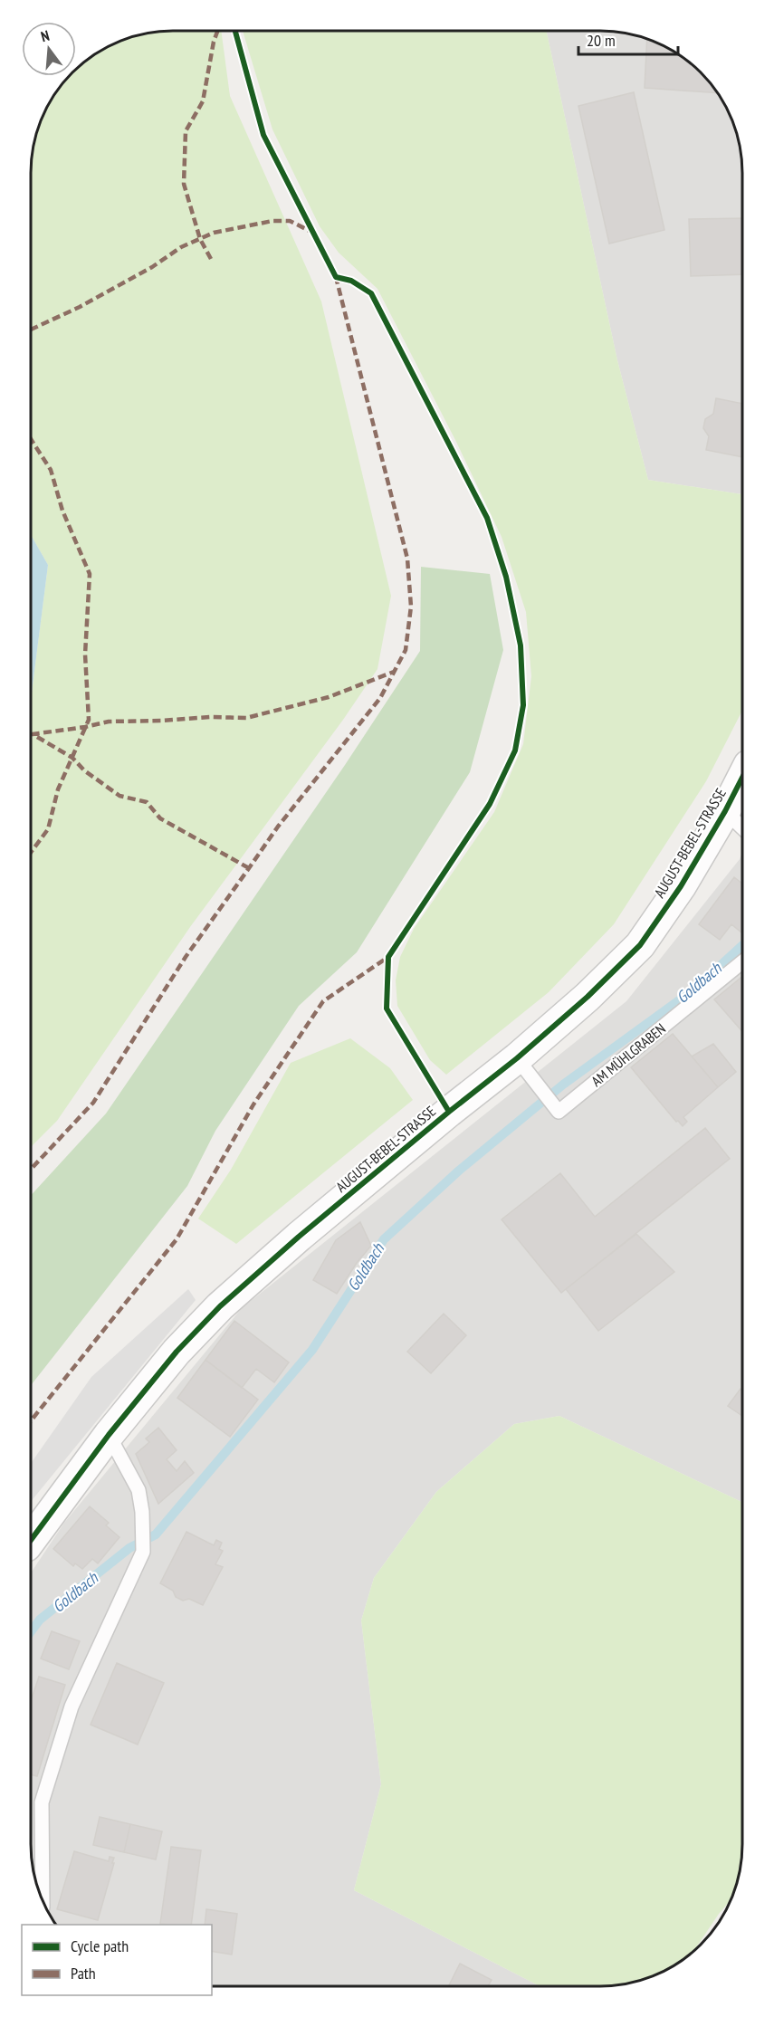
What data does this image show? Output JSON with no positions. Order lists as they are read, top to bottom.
{
  "streets": {
    "street": ["AUGUST-BEBEL-STRASSE"],
    "lane": ["AM MÜHLGRABEN"]
  },
  "crossings": [
    ["AUGUST-BEBEL-STRASSE", "AM MÜHLGRABEN"]
  ],
  "water": ["Goldbach"],
  "legend": ["Cycle path", "Path"],
  "scale_bar": "20 m",
  "north": "top"
}
